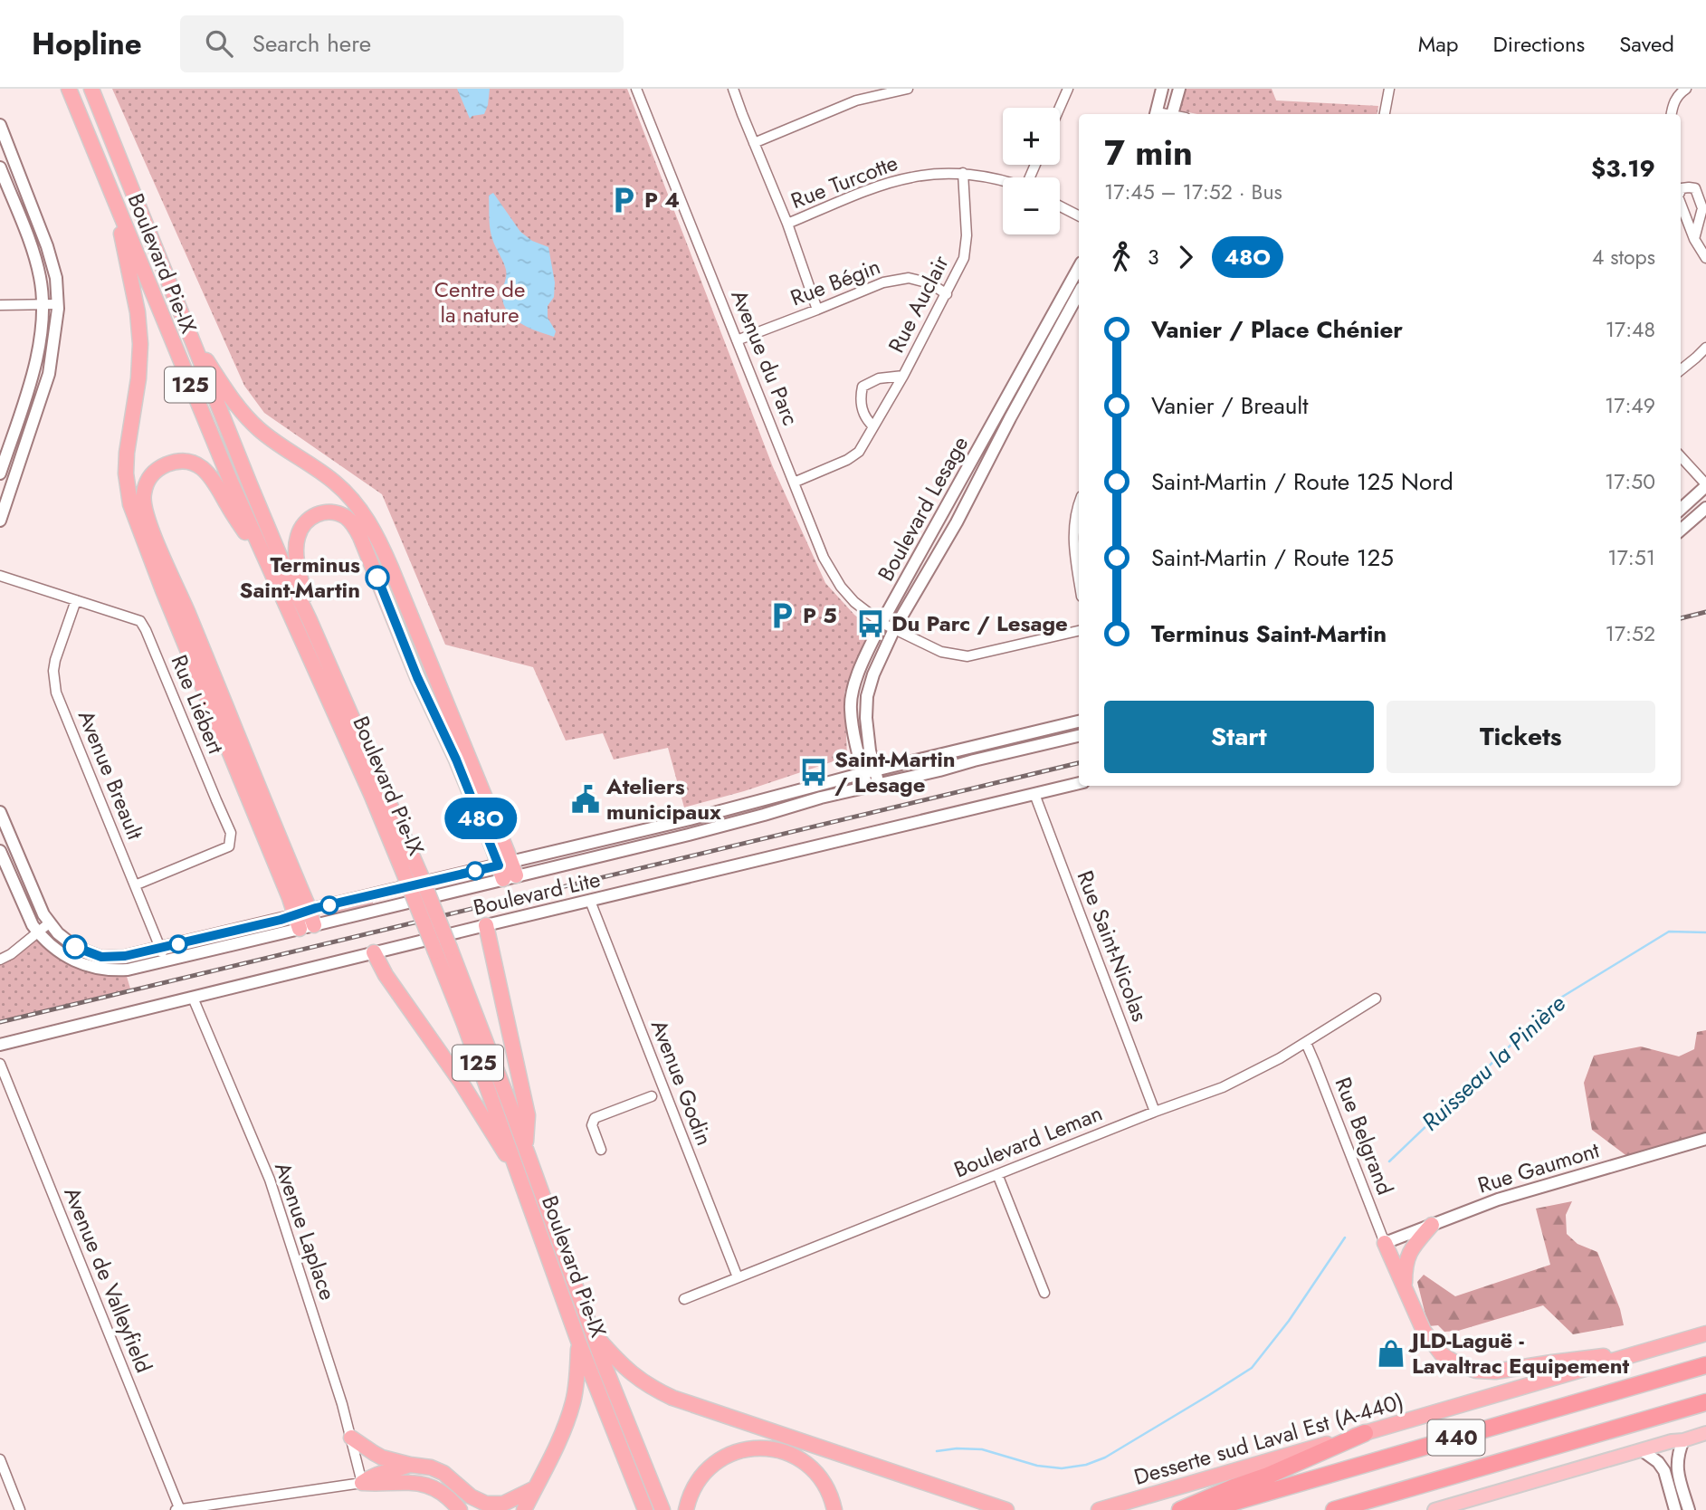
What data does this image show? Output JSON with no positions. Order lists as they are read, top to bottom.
{
  "streets": {
    "highway": [
      "Boulevard Pie-IX",
      "125",
      "440",
      "Desserte sud Laval Est (A-440)"
    ],
    "street": [
      "Rue Turcotte",
      "Rue Bégin",
      "Rue Auclair",
      "Avenue du Parc",
      "Boulevard Lesage",
      "Rue Liébert",
      "Avenue Breault",
      "Boulevard Lite",
      "Rue Saint-Nicolas",
      "Avenue Godin",
      "Rue Belgrand",
      "Boulevard Leman",
      "Rue Gaumont",
      "Avenue Laplace",
      "Avenue de Valleyfield"
    ]
  },
  "crossings": [
    ["Rue Turcotte", "Rue Auclair"],
    ["Rue Bégin", "Rue Auclair"],
    ["Rue Bégin", "Avenue du Parc"],
    ["Rue Auclair", "Avenue du Parc"],
    ["Avenue du Parc", "Boulevard Lesage"],
    ["Rue Liébert", "Avenue Breault"],
    ["Boulevard Lite", "Rue Saint-Nicolas"],
    ["Boulevard Lite", "Avenue Godin"],
    ["Boulevard Lite", "Avenue Laplace"],
    ["Rue Saint-Nicolas", "Boulevard Leman"],
    ["Avenue Godin", "Boulevard Leman"],
    ["Rue Belgrand", "Boulevard Leman"],
    ["Rue Belgrand", "Rue Gaumont"]
  ],
  "water": ["Ruisseau la Pinière"],
  "parks": ["Centre de la nature"],
  "places": {
    "parking": ["P 4", "P 5"],
    "other": ["Terminus Saint-Martin"],
    "bus stop": ["Du Parc / Lesage", "Saint-Martin / Lesage"],
    "public building": ["Ateliers municipaux"],
    "shop": ["JLD-Laguë - Lavaltrac Equipement"]
  },
  "lines": ["bus line 48O"],
  "page": {
    "header": "Hopline",
    "search": "Search here",
    "nav": ["Map", "Directions", "Saved"],
    "on_map": "48O",
    "map_buttons": ["+", "−"],
    "heading": ["7 min", "17:45 – 17:52 · Bus", "$3.19"],
    "legs": ["3", "48O", "4 stops"],
    "list": [
      {
        "name": "Vanier / Place Chénier",
        "value": "17:48"
      },
      {
        "name": "Vanier / Breault",
        "value": "17:49"
      },
      {
        "name": "Saint-Martin / Route 125 Nord",
        "value": "17:50"
      },
      {
        "name": "Saint-Martin / Route 125",
        "value": "17:51"
      },
      {
        "name": "Terminus Saint-Martin",
        "value": "17:52"
      }
    ],
    "buttons": ["Start", "Tickets"]
  }
}
